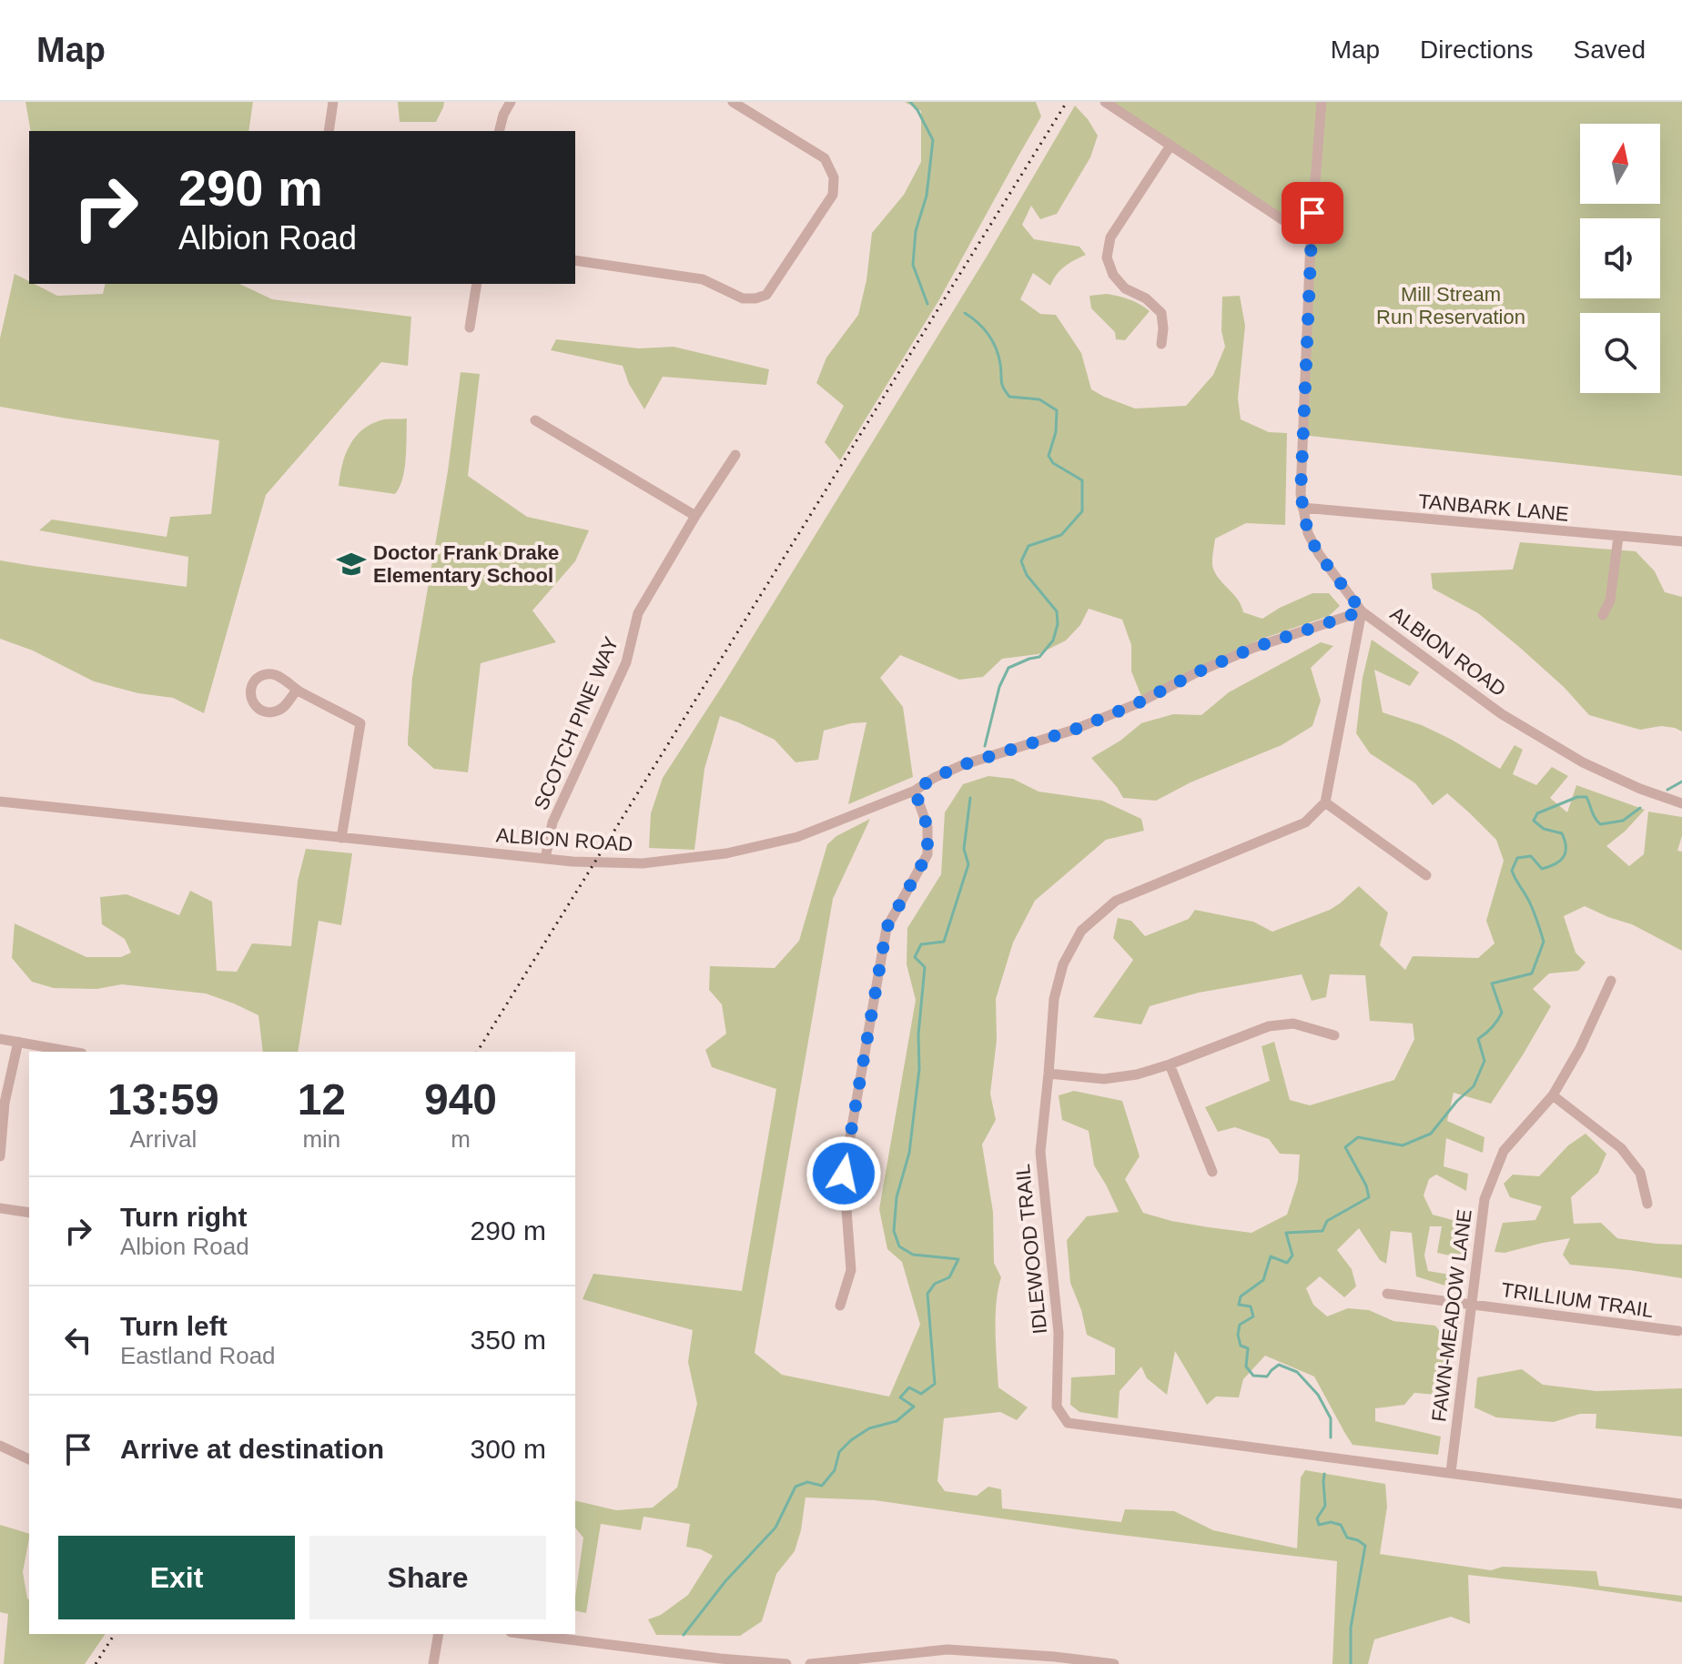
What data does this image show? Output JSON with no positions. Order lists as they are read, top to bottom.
{
  "streets": {
    "street": [
      "TANBARK LANE",
      "ALBION ROAD",
      "SCOTCH PINE WAY",
      "IDLEWOOD TRAIL",
      "TRILLIUM TRAIL",
      "FAWN-MEADOW LANE"
    ]
  },
  "crossings": [
    ["ALBION ROAD", "SCOTCH PINE WAY"],
    ["IDLEWOOD TRAIL", "FAWN-MEADOW LANE"],
    ["TRILLIUM TRAIL", "FAWN-MEADOW LANE"]
  ],
  "parks": ["Mill Stream Run Reservation"],
  "places": {
    "school or university": ["Doctor Frank Drake Elementary School"]
  },
  "north": "top",
  "page": {
    "header": "Map",
    "nav": ["Map", "Directions", "Saved"],
    "turn": ["290 m", "Albion Road"],
    "eta": [
      "13:59",
      "Arrival",
      "12",
      "min",
      "940",
      "m"
    ],
    "list": [
      {
        "name": "Turn right",
        "note": "Albion Road",
        "value": "290 m"
      },
      {
        "name": "Turn left",
        "note": "Eastland Road",
        "value": "350 m"
      },
      {
        "name": "Arrive at destination",
        "value": "300 m"
      }
    ],
    "buttons": ["Exit", "Share"]
  }
}
